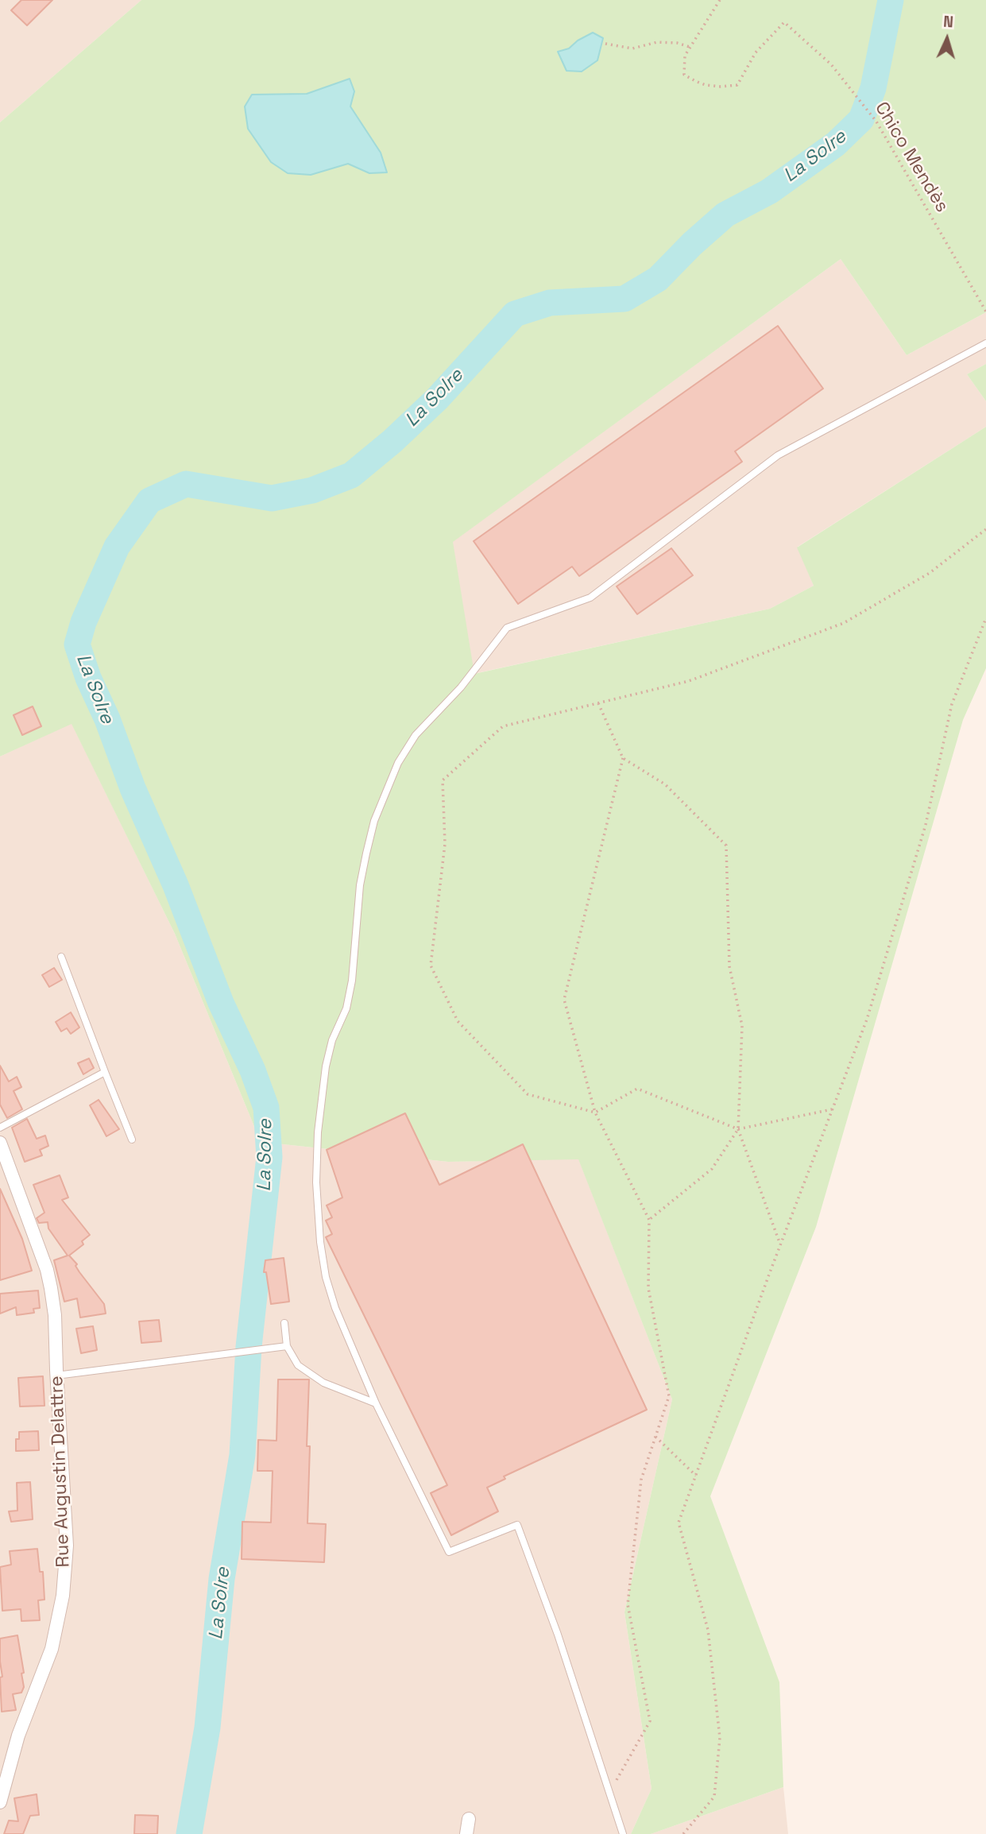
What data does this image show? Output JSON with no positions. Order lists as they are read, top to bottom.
{
  "streets": {
    "street": ["Rue Augustin Delattre"],
    "path": ["Chico Mendès"]
  },
  "water": ["La Solre"],
  "north": "top"
}
